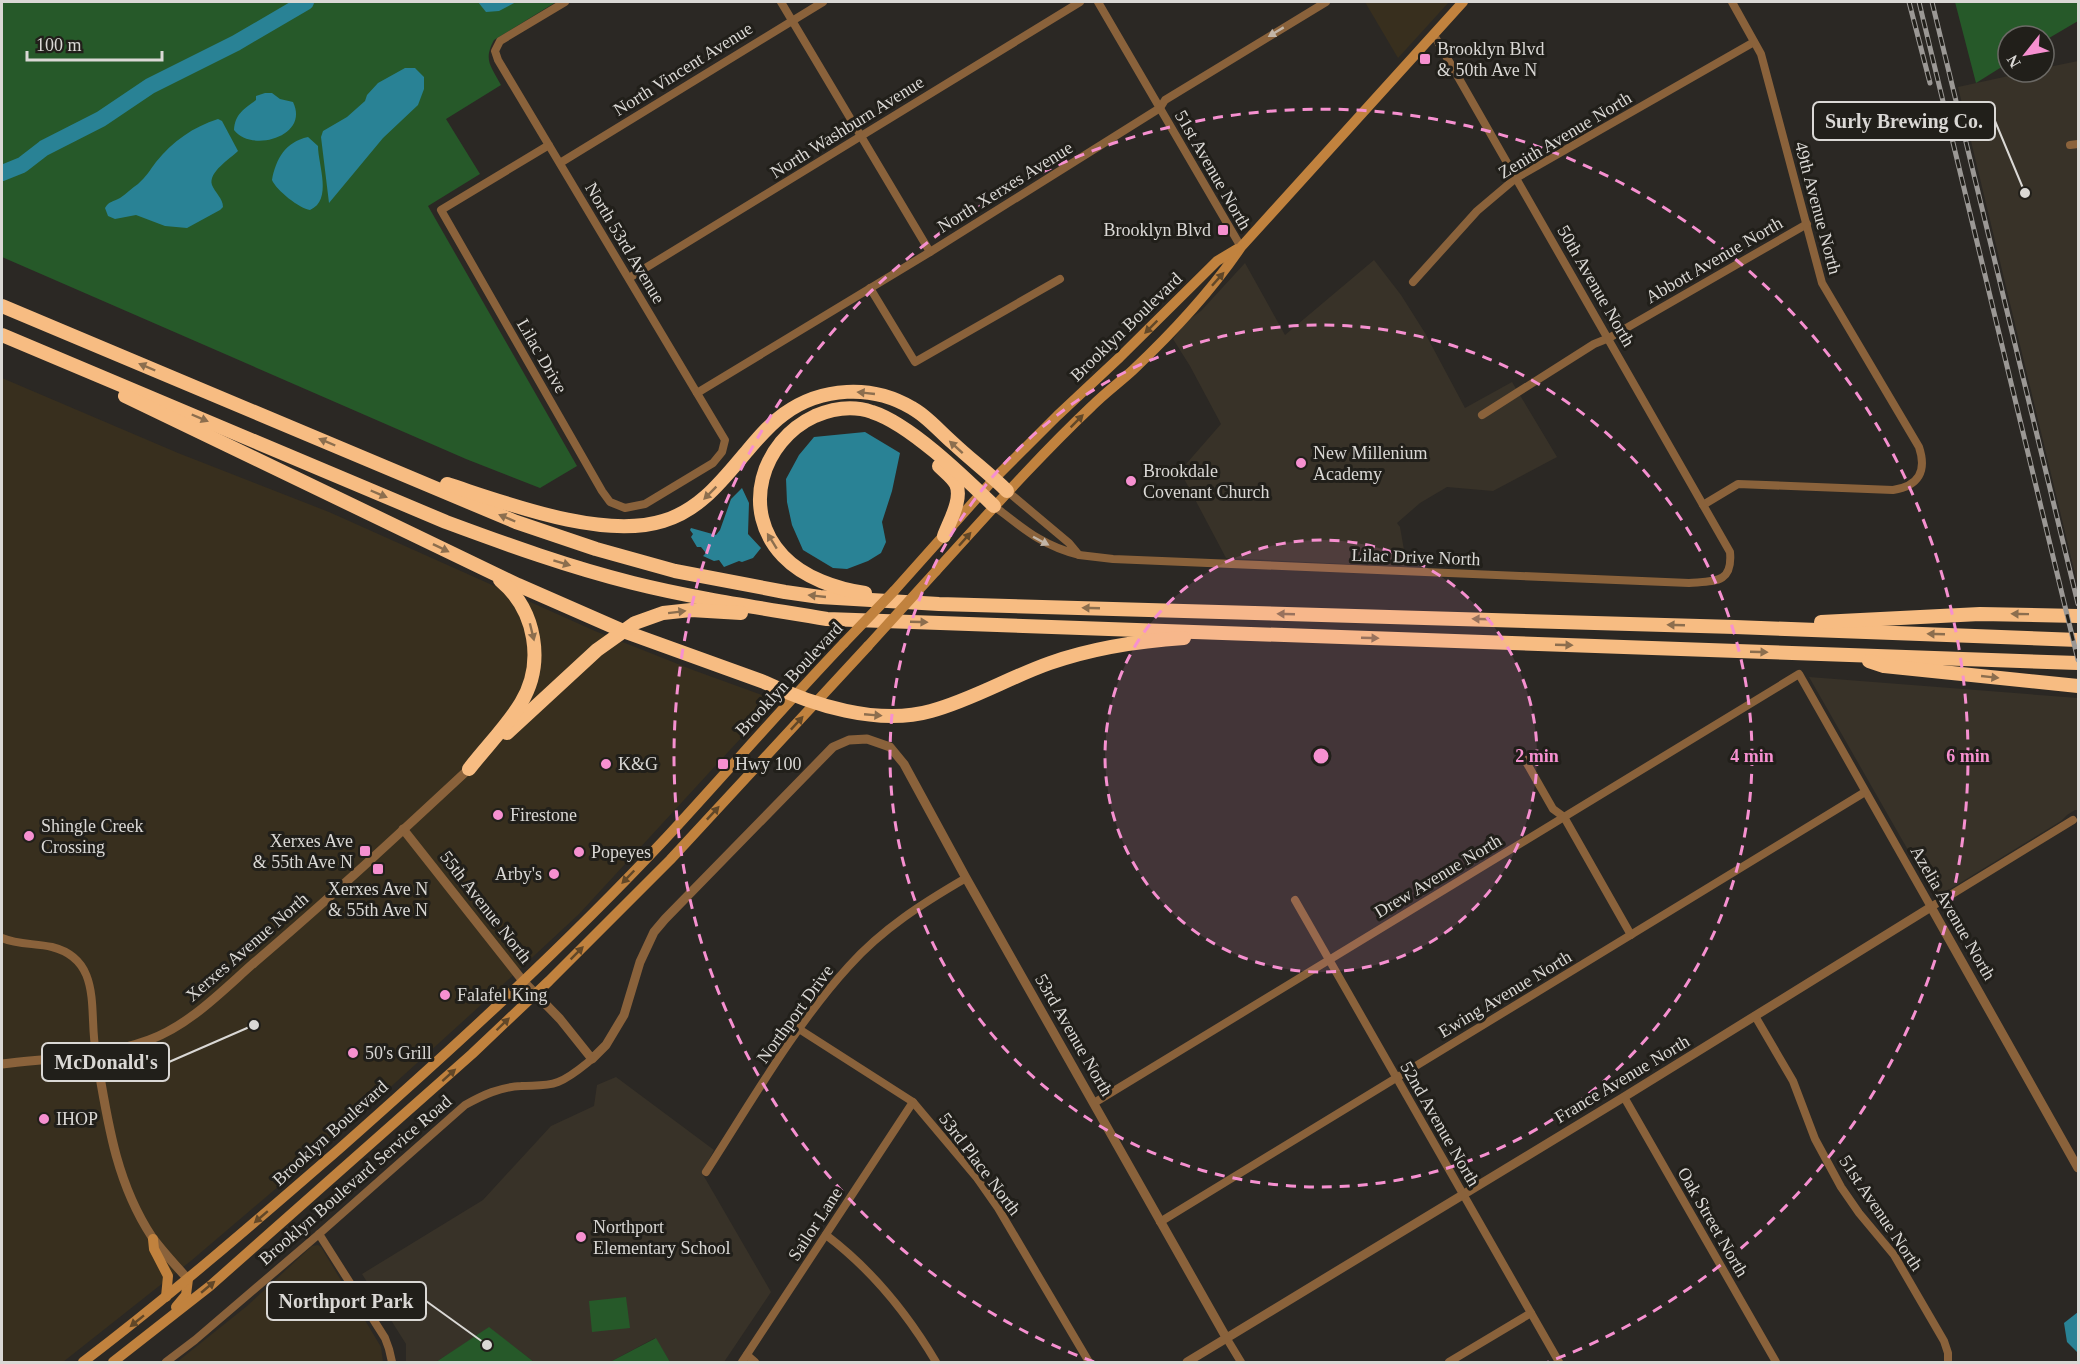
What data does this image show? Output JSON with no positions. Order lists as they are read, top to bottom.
{
  "streets": {
    "main road": ["Brooklyn Boulevard"],
    "street": [
      "North Vincent Avenue",
      "North Washburn Avenue",
      "Zenith Avenue North",
      "51st Avenue North",
      "North Xerxes Avenue",
      "49th Avenue North",
      "North 53rd Avenue",
      "Abbott Avenue North",
      "50th Avenue North",
      "Lilac Drive",
      "Lilac Drive North",
      "Drew Avenue North",
      "55th Avenue North",
      "Azelia Avenue North",
      "Xerxes Avenue North",
      "Ewing Avenue North",
      "Northport Drive",
      "53rd Avenue North",
      "France Avenue North",
      "52nd Avenue North",
      "53rd Place North",
      "Brooklyn Boulevard Service Road",
      "Oak Street North",
      "Sailor Lane"
    ]
  },
  "crossings": [
    ["North Vincent Avenue", "North 53rd Avenue"],
    ["North Washburn Avenue", "North 53rd Avenue"],
    ["Zenith Avenue North", "49th Avenue North"],
    ["Zenith Avenue North", "50th Avenue North"],
    ["51st Avenue North", "North Xerxes Avenue"],
    ["51st Avenue North", "Brooklyn Boulevard"],
    ["51st Avenue North", "France Avenue North"],
    ["North Xerxes Avenue", "North 53rd Avenue"],
    ["49th Avenue North", "Abbott Avenue North"],
    ["49th Avenue North", "50th Avenue North"],
    ["North 53rd Avenue", "Lilac Drive"],
    ["Abbott Avenue North", "50th Avenue North"],
    ["50th Avenue North", "Brooklyn Boulevard"],
    ["50th Avenue North", "Lilac Drive North"],
    ["Brooklyn Boulevard", "Lilac Drive North"],
    ["Brooklyn Boulevard", "55th Avenue North"],
    ["Drew Avenue North", "Azelia Avenue North"],
    ["Drew Avenue North", "53rd Avenue North"],
    ["Drew Avenue North", "52nd Avenue North"],
    ["55th Avenue North", "Xerxes Avenue North"],
    ["55th Avenue North", "Brooklyn Boulevard Service Road"],
    ["Azelia Avenue North", "Ewing Avenue North"],
    ["Azelia Avenue North", "France Avenue North"],
    ["Ewing Avenue North", "53rd Avenue North"],
    ["Ewing Avenue North", "52nd Avenue North"],
    ["Northport Drive", "53rd Avenue North"],
    ["Northport Drive", "53rd Place North"],
    ["53rd Avenue North", "France Avenue North"],
    ["53rd Avenue North", "Brooklyn Boulevard Service Road"],
    ["France Avenue North", "52nd Avenue North"],
    ["France Avenue North", "Oak Street North"],
    ["53rd Place North", "Sailor Lane"]
  ],
  "places": {
    "transit": [
      "Brooklyn Blvd & 50th Ave N",
      "Brooklyn Blvd",
      "Hwy 100",
      "Xerxes Ave & 55th Ave N",
      "Xerxes Ave N & 55th Ave N"
    ],
    "other": [
      "Surly Brewing Co.",
      "New Millenium Academy",
      "Brookdale Covenant Church",
      "K&G",
      "Firestone",
      "Shingle Creek Crossing",
      "Popeyes",
      "Arby's",
      "Falafel King",
      "McDonald's",
      "50's Grill",
      "IHOP",
      "Northport Elementary School",
      "Northport Park"
    ]
  },
  "scale_bar": "100 m",
  "north": "bottom left",
  "rings": ["2 min", "4 min", "6 min"]
}
